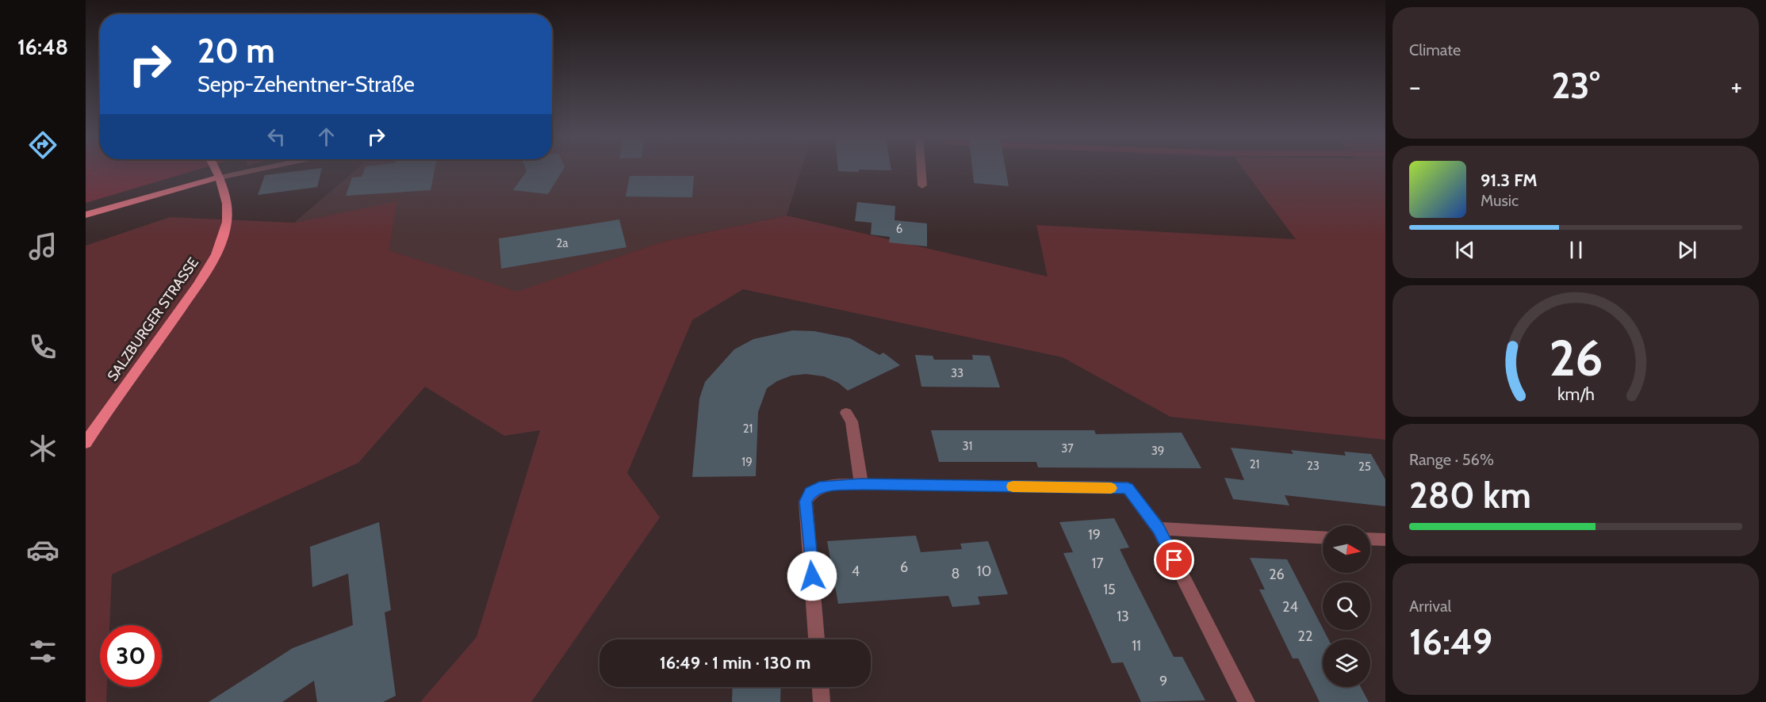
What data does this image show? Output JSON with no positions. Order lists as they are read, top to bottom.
{
  "streets": {
    "main road": ["SALZBURGER STRASSE"]
  },
  "house_numbers": [
    "6",
    "2a",
    "33",
    "21",
    "31",
    "37",
    "39",
    "19",
    "21",
    "23",
    "25",
    "19",
    "17",
    "6",
    "4",
    "10",
    "8",
    "26",
    "15",
    "24",
    "13",
    "22",
    "11",
    "9"
  ],
  "north": "right",
  "page": {
    "tabs": "16:48",
    "tile": [
      "Climate",
      ["Range · 56%", "280 km"],
      ["Arrival", "16:49"]
    ],
    "turn": ["20 m", "Sepp-Zehentner-Straße"],
    "heat": ["−", "23°", "+"],
    "song": ["91.3 FM", "Music"],
    "limit": "30",
    "trip": "16:49 · 1 min · 130 m",
    "gauge": ["26", "km/h"]
  }
}
